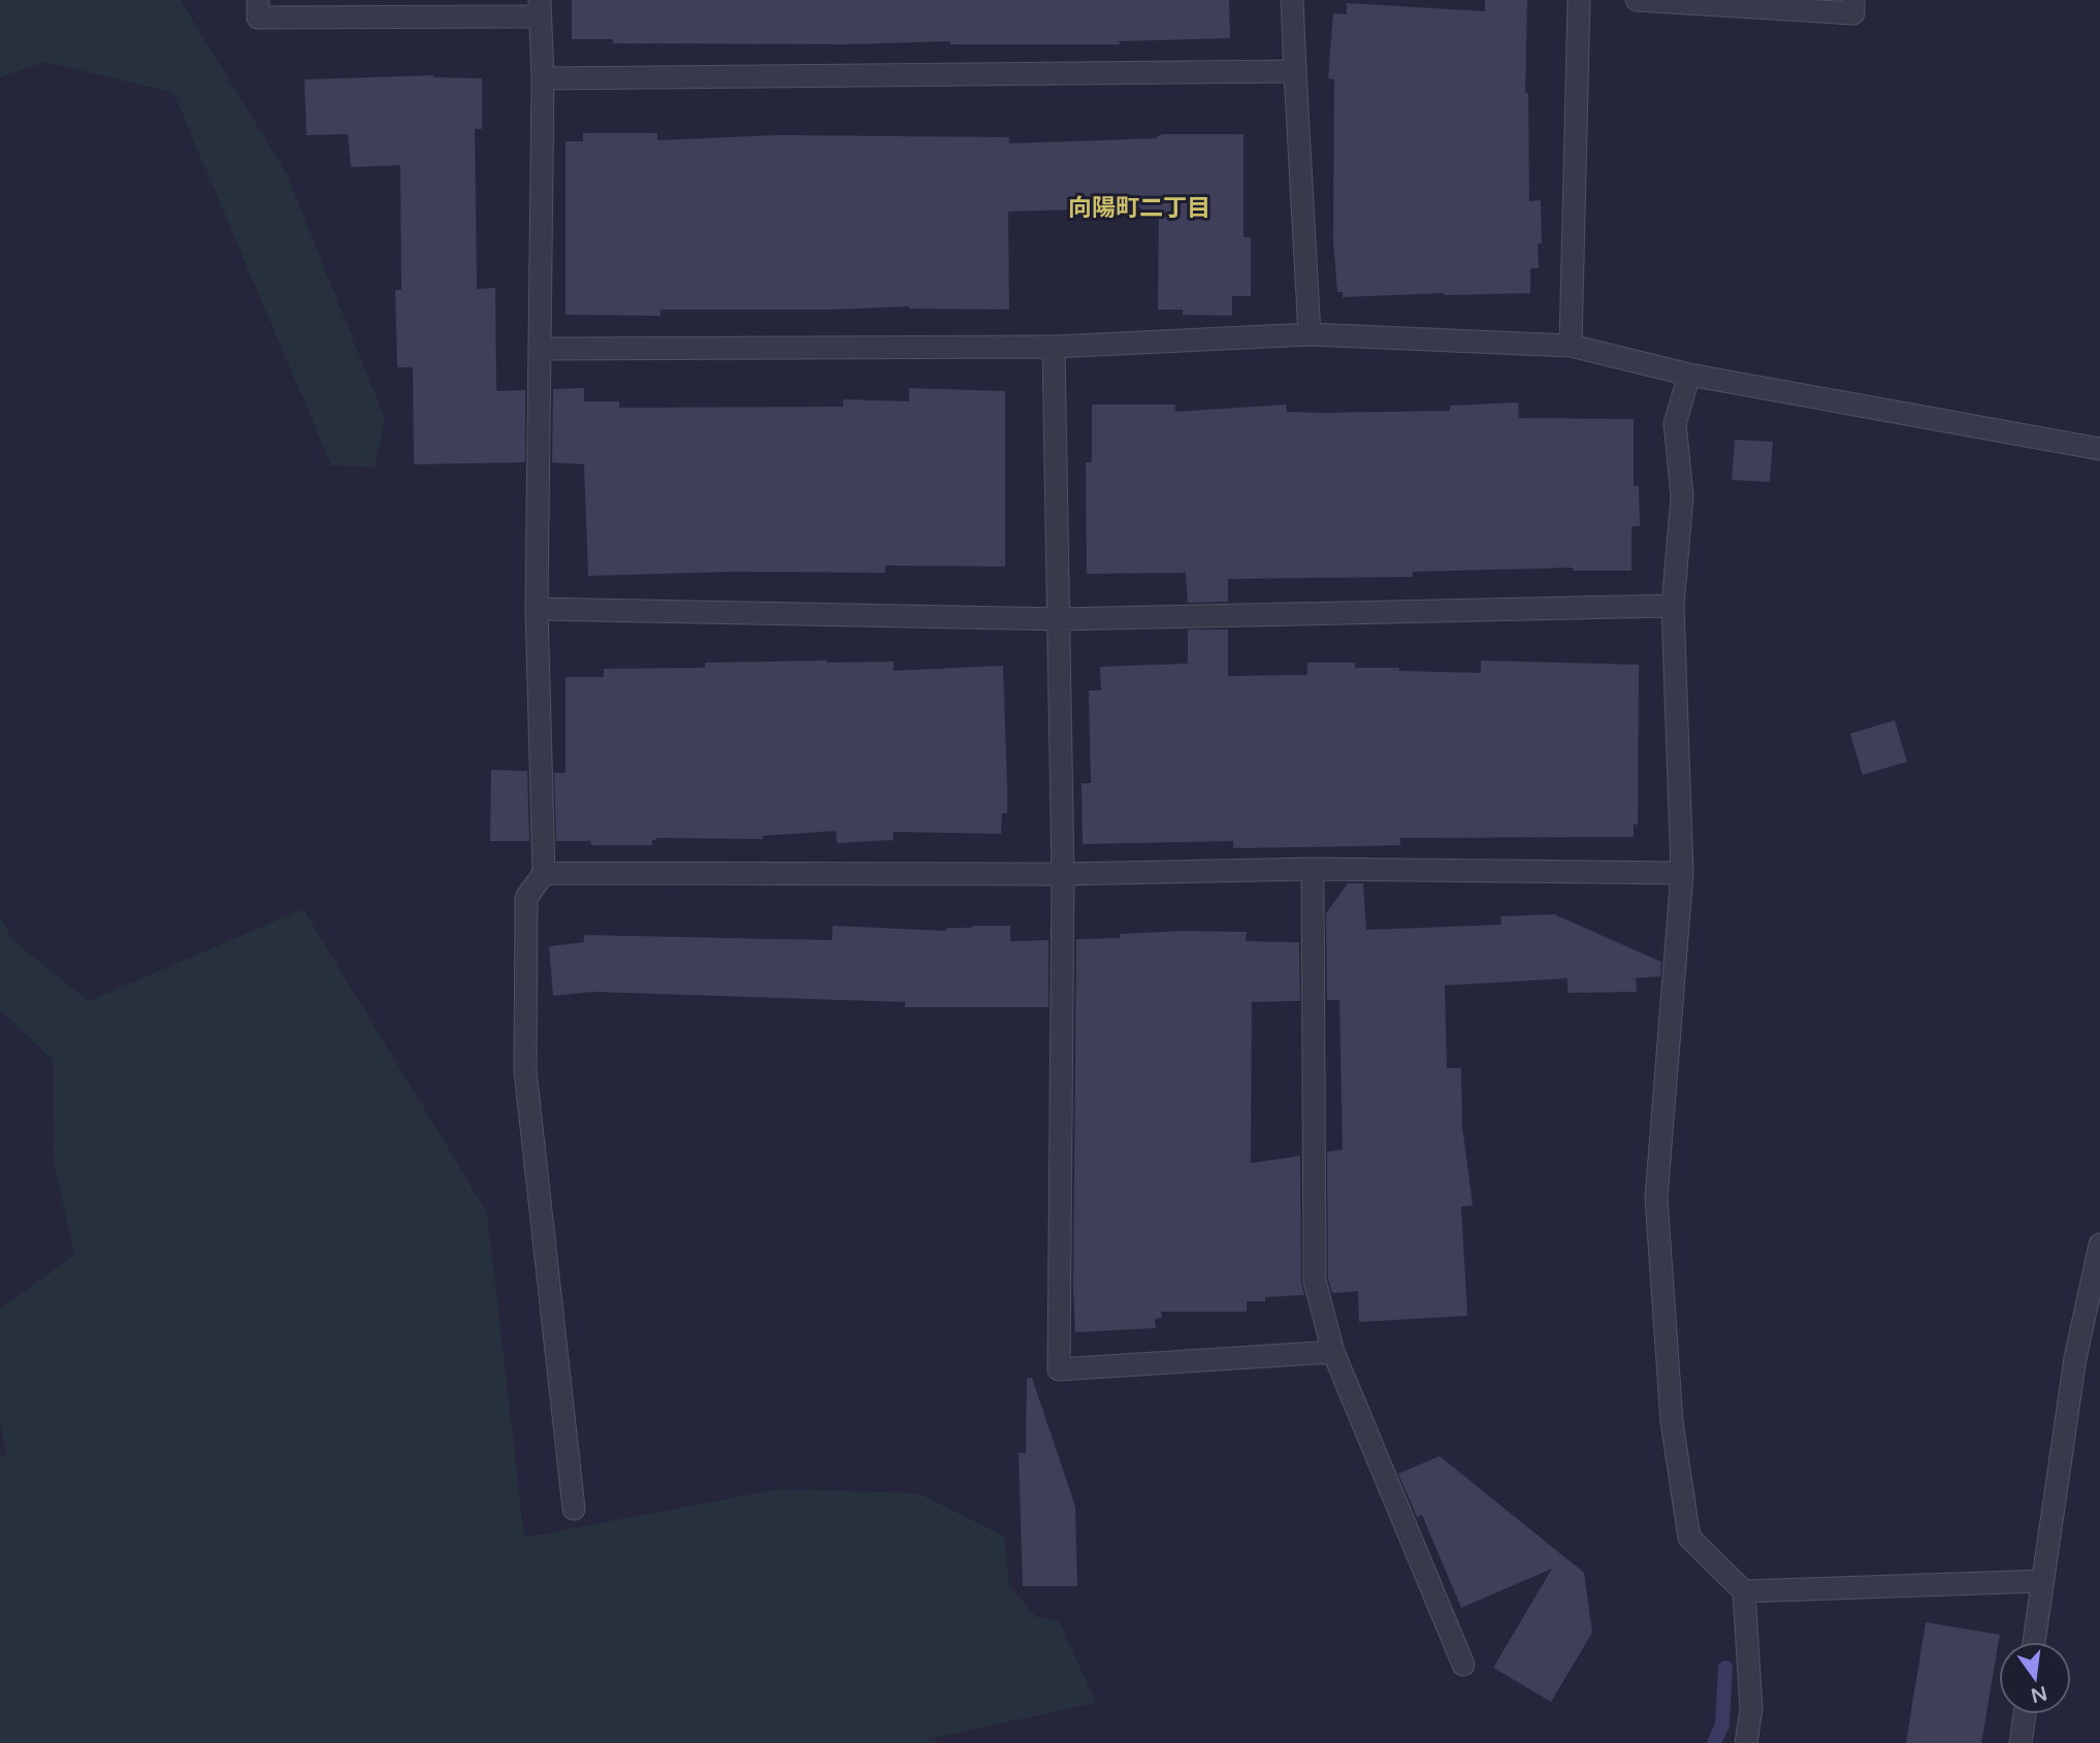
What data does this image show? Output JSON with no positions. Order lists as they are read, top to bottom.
{
  "districts": ["向陽町二丁目"],
  "north": "bottom"
}
